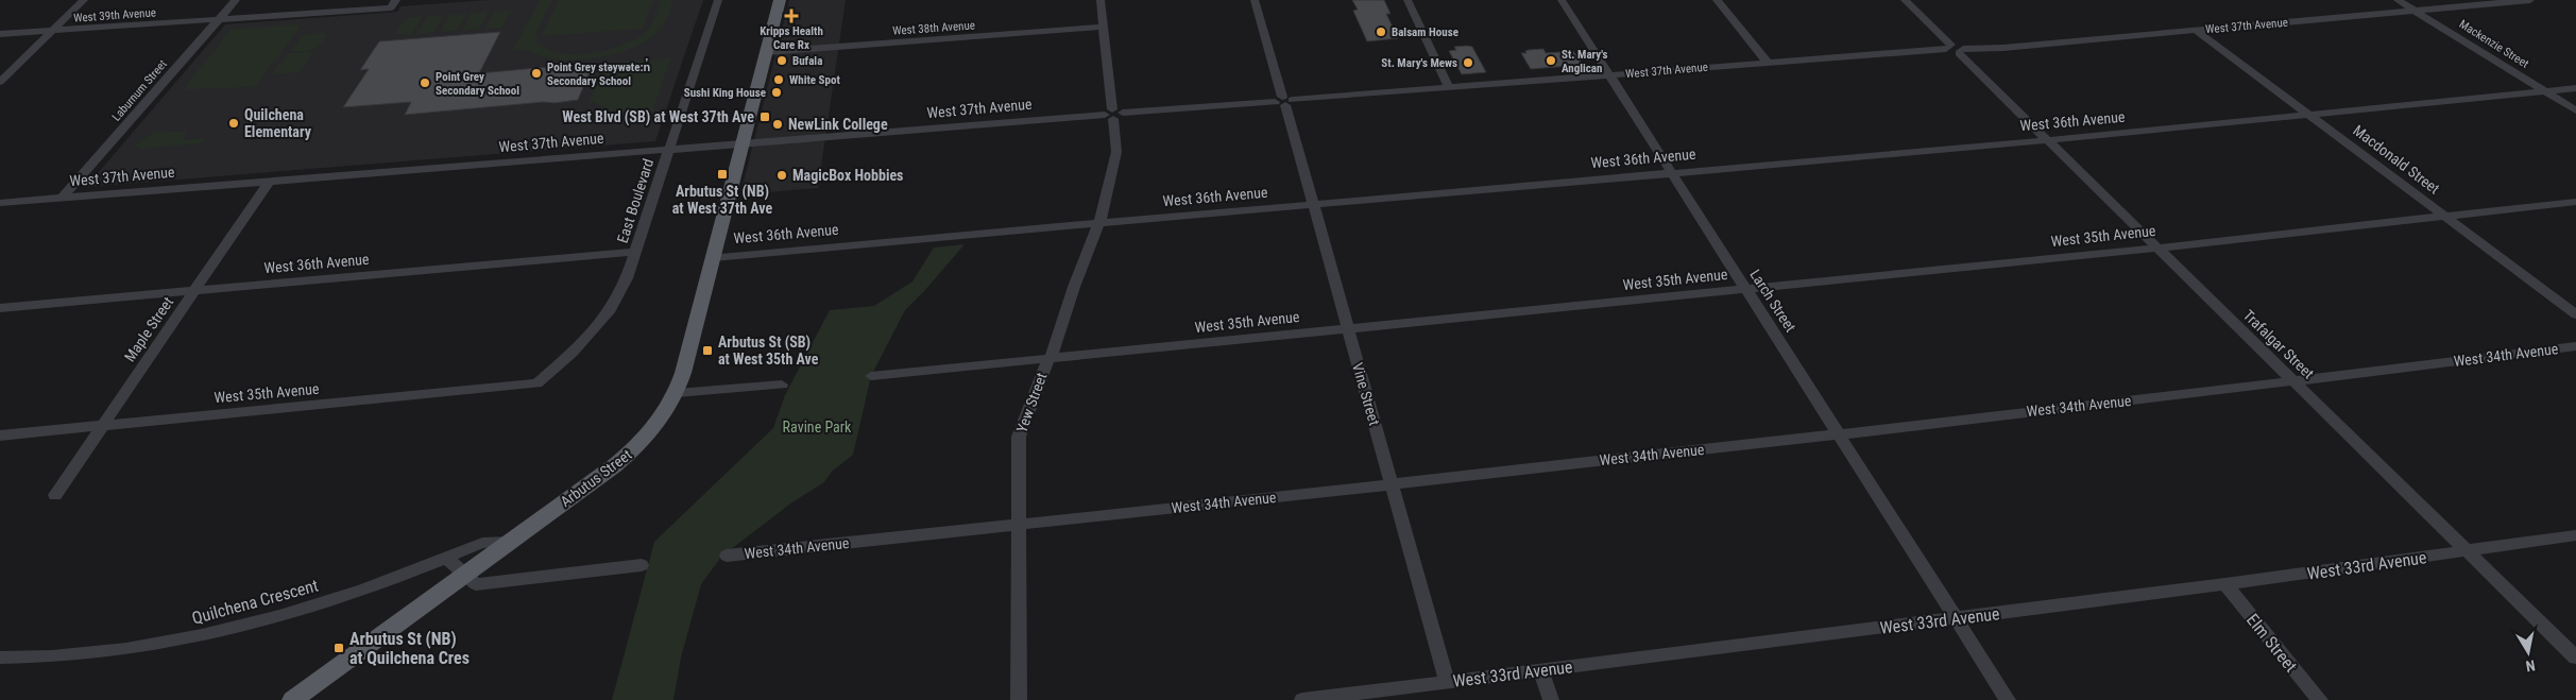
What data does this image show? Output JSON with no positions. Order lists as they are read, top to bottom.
{
  "streets": {
    "main road": ["Arbutus Street"],
    "street": [
      "West 39th Avenue",
      "West 37th Avenue",
      "West 38th Avenue",
      "Mackenzie Street",
      "Laburnum Street",
      "West 36th Avenue",
      "Macdonald Street",
      "East Boulevard",
      "West 35th Avenue",
      "Larch Street",
      "Maple Street",
      "Trafalgar Street",
      "West 34th Avenue",
      "Vine Street",
      "Yew Street",
      "West 33rd Avenue",
      "Quilchena Crescent",
      "Elm Street"
    ]
  },
  "crossings": [
    ["West 39th Avenue", "Laburnum Street"],
    ["West 37th Avenue", "Mackenzie Street"],
    ["West 37th Avenue", "Laburnum Street"],
    ["West 37th Avenue", "Macdonald Street"],
    ["West 37th Avenue", "East Boulevard"],
    ["West 37th Avenue", "Larch Street"],
    ["West 37th Avenue", "Maple Street"],
    ["West 37th Avenue", "Trafalgar Street"],
    ["West 37th Avenue", "Vine Street"],
    ["West 37th Avenue", "Yew Street"],
    ["West 37th Avenue", "Arbutus Street"],
    ["West 38th Avenue", "Yew Street"],
    ["West 38th Avenue", "Arbutus Street"],
    ["Mackenzie Street", "West 36th Avenue"],
    ["West 36th Avenue", "Macdonald Street"],
    ["West 36th Avenue", "East Boulevard"],
    ["West 36th Avenue", "Larch Street"],
    ["West 36th Avenue", "Maple Street"],
    ["West 36th Avenue", "Trafalgar Street"],
    ["West 36th Avenue", "Vine Street"],
    ["West 36th Avenue", "Yew Street"],
    ["West 36th Avenue", "Arbutus Street"],
    ["Macdonald Street", "West 35th Avenue"],
    ["East Boulevard", "West 35th Avenue"],
    ["West 35th Avenue", "Larch Street"],
    ["West 35th Avenue", "Maple Street"],
    ["West 35th Avenue", "Trafalgar Street"],
    ["West 35th Avenue", "Vine Street"],
    ["West 35th Avenue", "Yew Street"],
    ["Larch Street", "West 34th Avenue"],
    ["Larch Street", "West 33rd Avenue"],
    ["Trafalgar Street", "West 34th Avenue"],
    ["Trafalgar Street", "West 33rd Avenue"],
    ["West 34th Avenue", "Vine Street"],
    ["West 34th Avenue", "Yew Street"],
    ["Vine Street", "West 33rd Avenue"],
    ["Arbutus Street", "Quilchena Crescent"],
    ["West 33rd Avenue", "Elm Street"]
  ],
  "parks": ["Ravine Park"],
  "places": {
    "health": ["Kripps Health Care Rx"],
    "other": [
      "Balsam House",
      "Bufala",
      "St. Mary's Anglican",
      "St. Mary's Mews",
      "Point Grey stəywəte:n̓ Secondary School",
      "White Spot",
      "Point Grey Secondary School",
      "Sushi King House",
      "Quilchena Elementary",
      "NewLink College",
      "MagicBox Hobbies"
    ],
    "transit": [
      "West Blvd (SB) at West 37th Ave",
      "Arbutus St (NB) at West 37th Ave",
      "Arbutus St (SB) at West 35th Ave",
      "Arbutus St (NB) at Quilchena Cres"
    ]
  },
  "north": "bottom"
}
